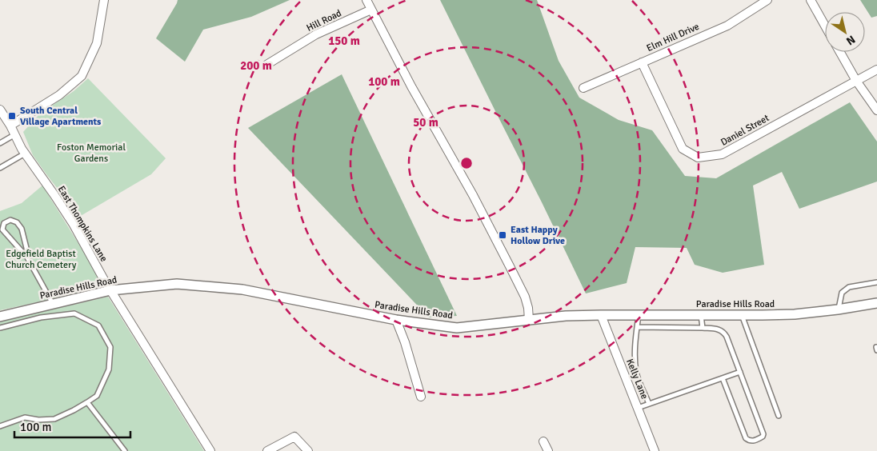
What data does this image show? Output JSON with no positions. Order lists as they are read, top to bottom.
{
  "streets": {
    "street": [
      "Hill Road",
      "Elm Hill Drive",
      "Daniel Street",
      "East Thompkins Lane",
      "Paradise Hills Road",
      "Kelly Lane"
    ]
  },
  "crossings": [
    ["Elm Hill Drive", "Daniel Street"],
    ["East Thompkins Lane", "Paradise Hills Road"],
    ["Paradise Hills Road", "Kelly Lane"]
  ],
  "parks": ["Foston Memorial Gardens", "Edgefield Baptist Church Cemetery"],
  "places": {
    "transit": ["South Central Village Apartments", "East Happy Hollow Drive"]
  },
  "scale_bar": "100 m",
  "north": "bottom right",
  "rings": [
    "150 m",
    "200 m",
    "100 m",
    "50 m"
  ]
}
